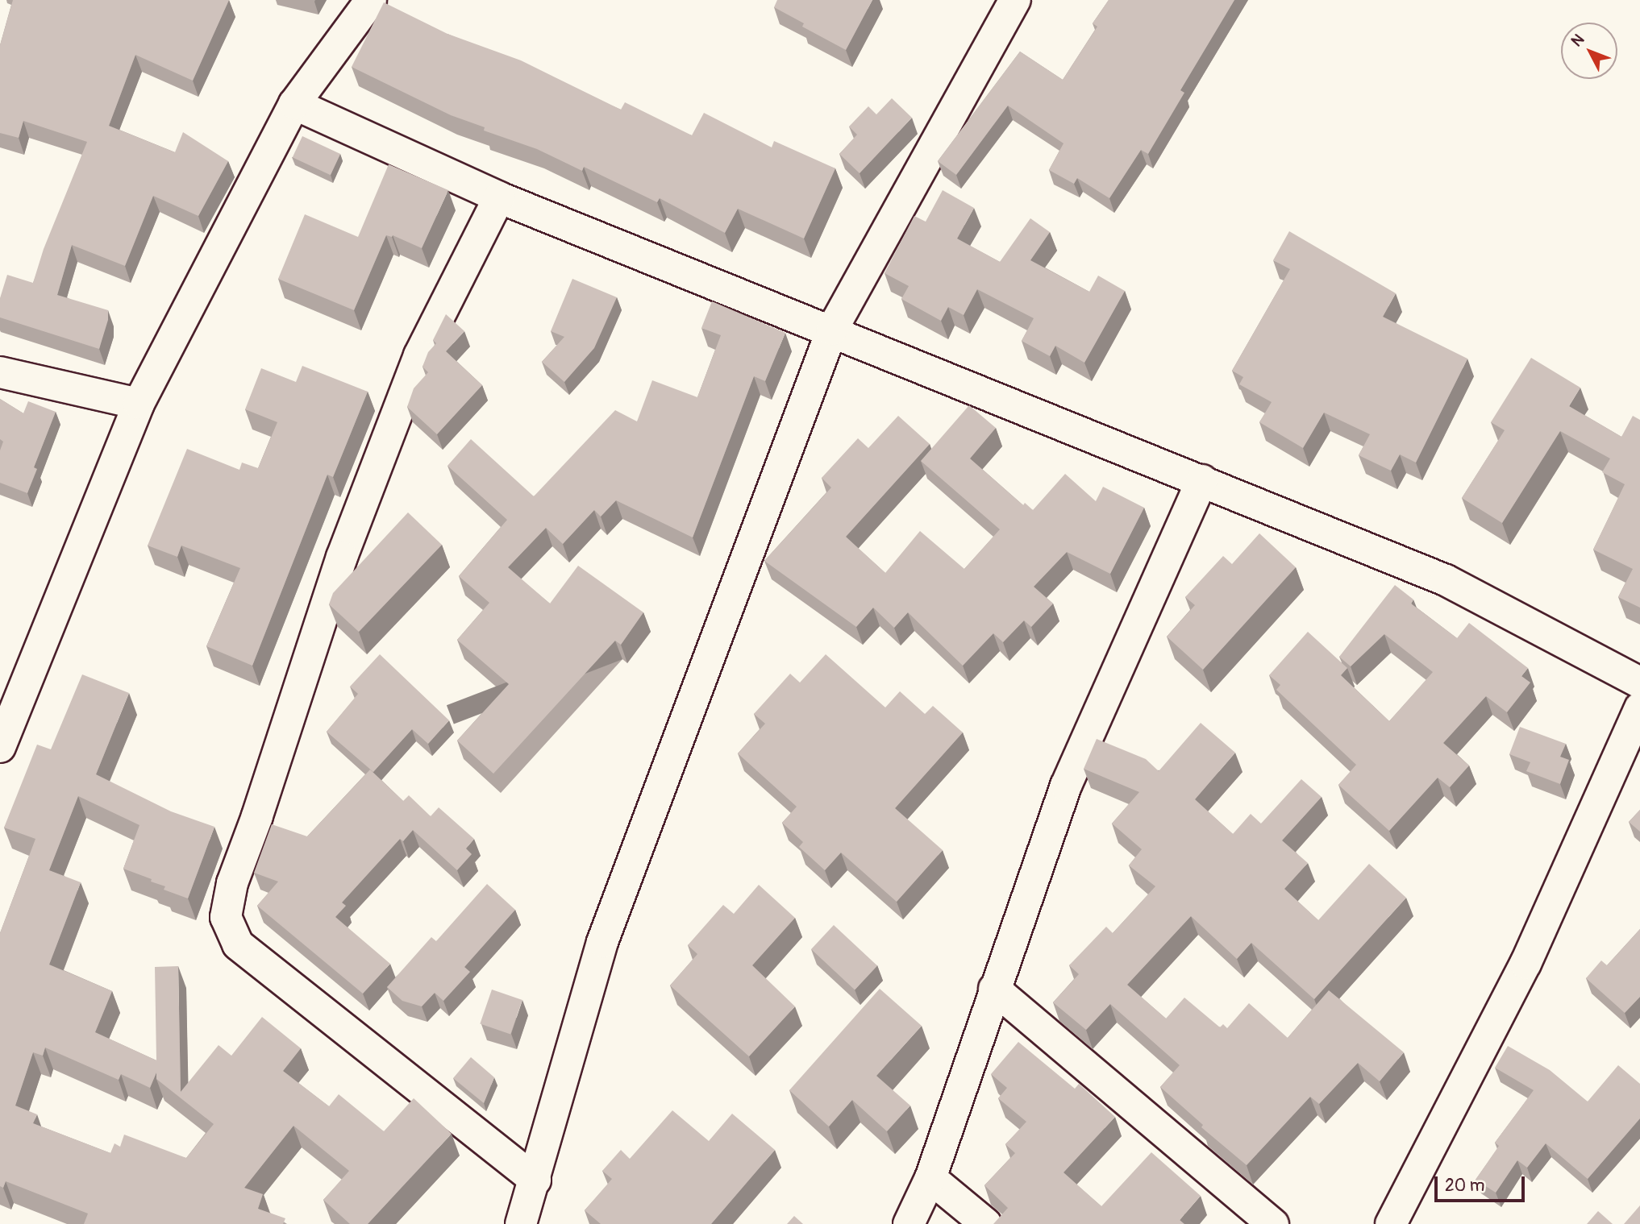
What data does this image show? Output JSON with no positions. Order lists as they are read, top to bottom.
{
  "scale_bar": "20 m",
  "north": "top left"
}
